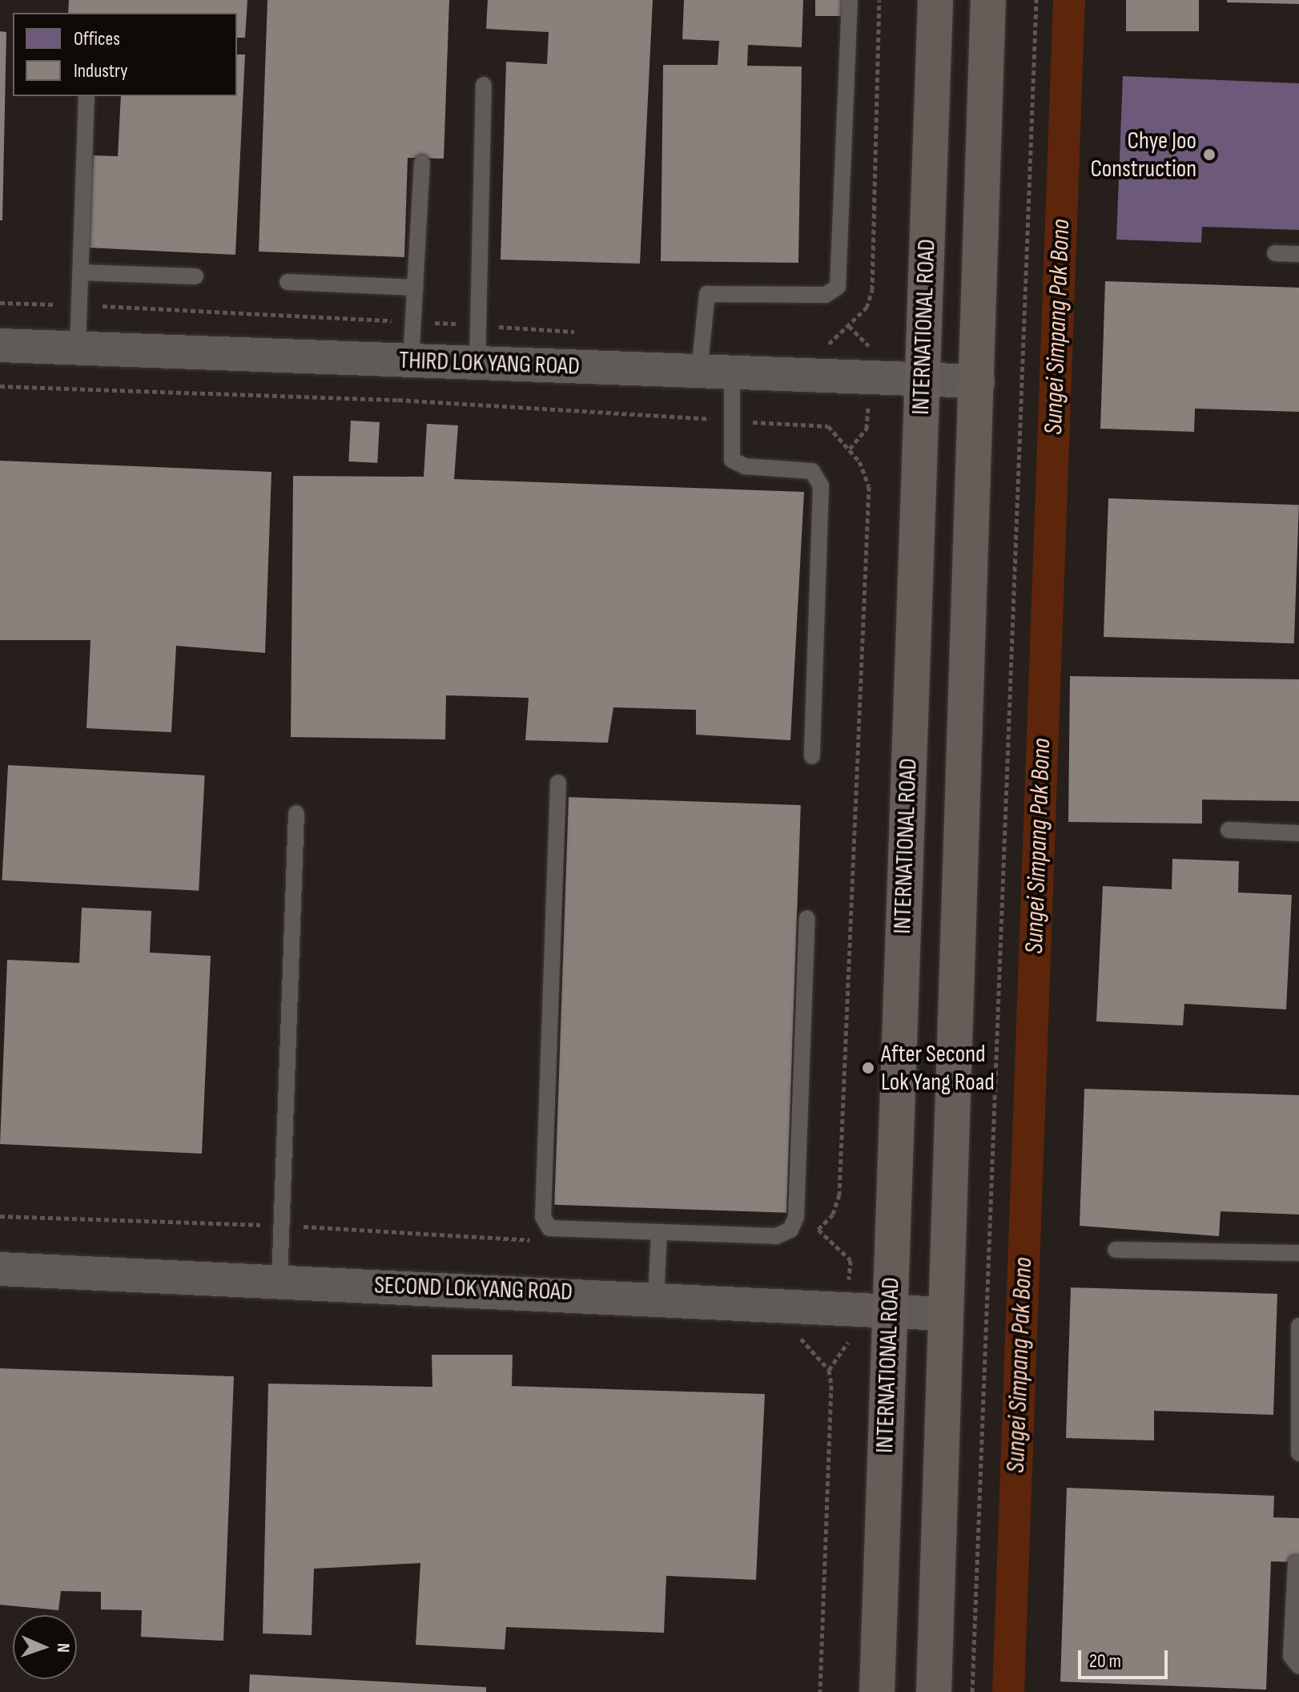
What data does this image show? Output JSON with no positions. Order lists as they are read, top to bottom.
{
  "streets": {
    "main road": ["INTERNATIONAL ROAD"],
    "street": ["THIRD LOK YANG ROAD", "SECOND LOK YANG ROAD"]
  },
  "crossings": [
    ["INTERNATIONAL ROAD", "THIRD LOK YANG ROAD"],
    ["INTERNATIONAL ROAD", "SECOND LOK YANG ROAD"]
  ],
  "water": ["Sungei Simpang Pak Bono"],
  "places": ["Chye Joo Construction", "After Second Lok Yang Road"],
  "legend": ["Offices", "Industry"],
  "scale_bar": "20 m",
  "north": "right"
}
